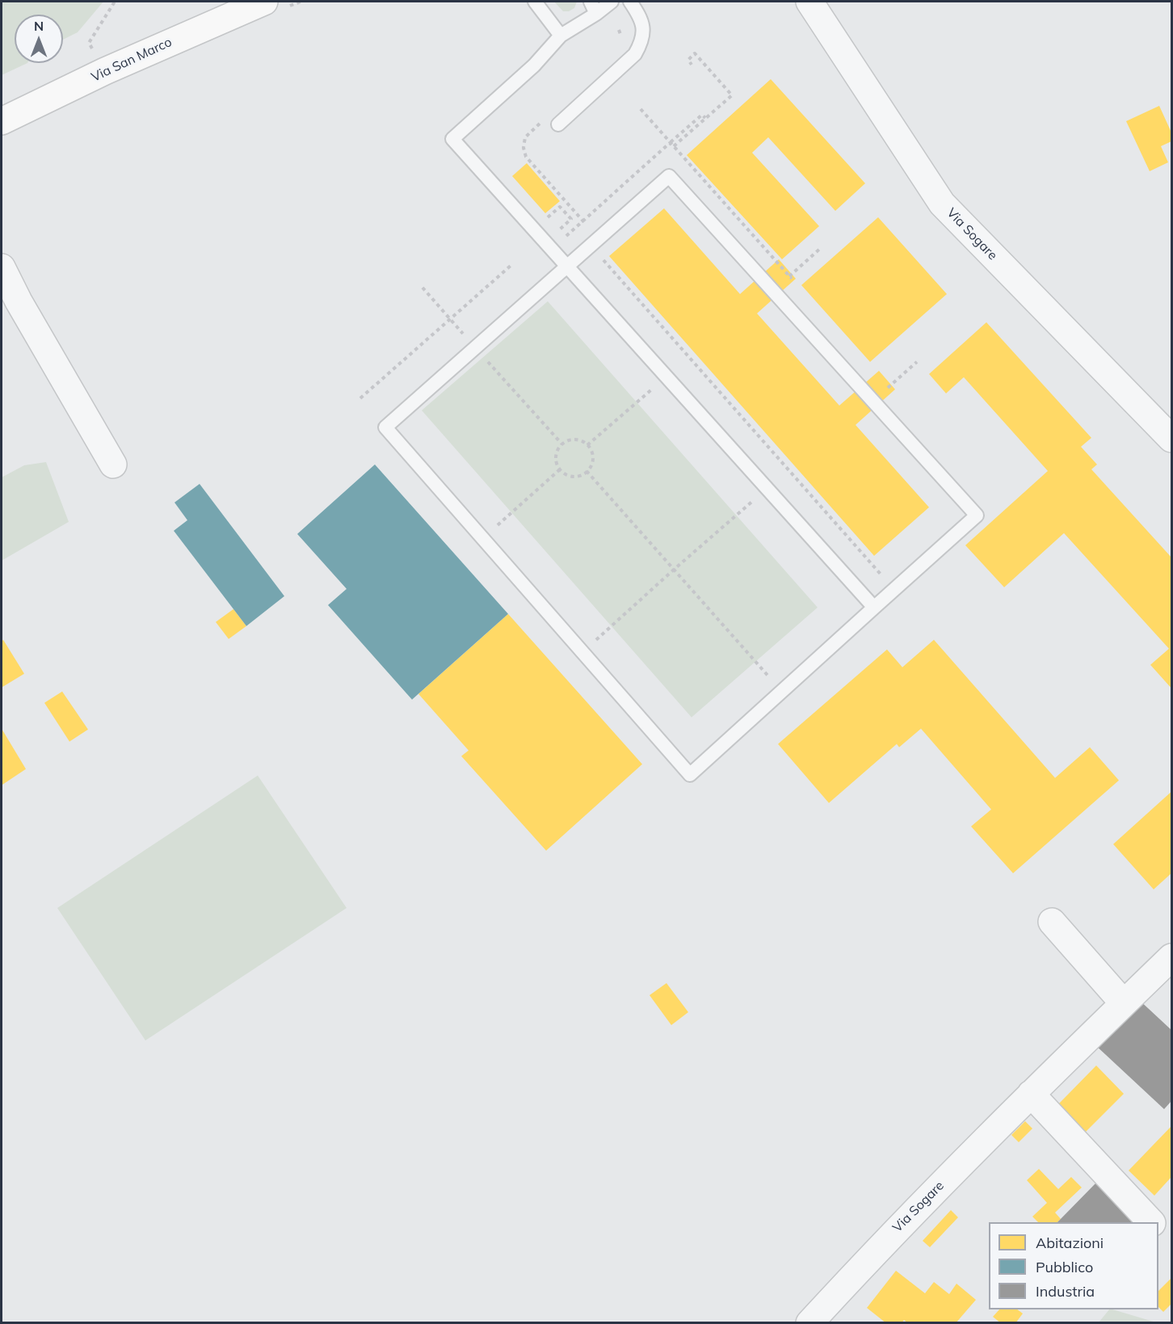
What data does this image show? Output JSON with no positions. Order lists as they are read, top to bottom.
{
  "streets": {
    "main road": ["Via San Marco"],
    "street": ["Via Sogare"]
  },
  "legend": ["Abitazioni", "Pubblico", "Industria"],
  "north": "top"
}
